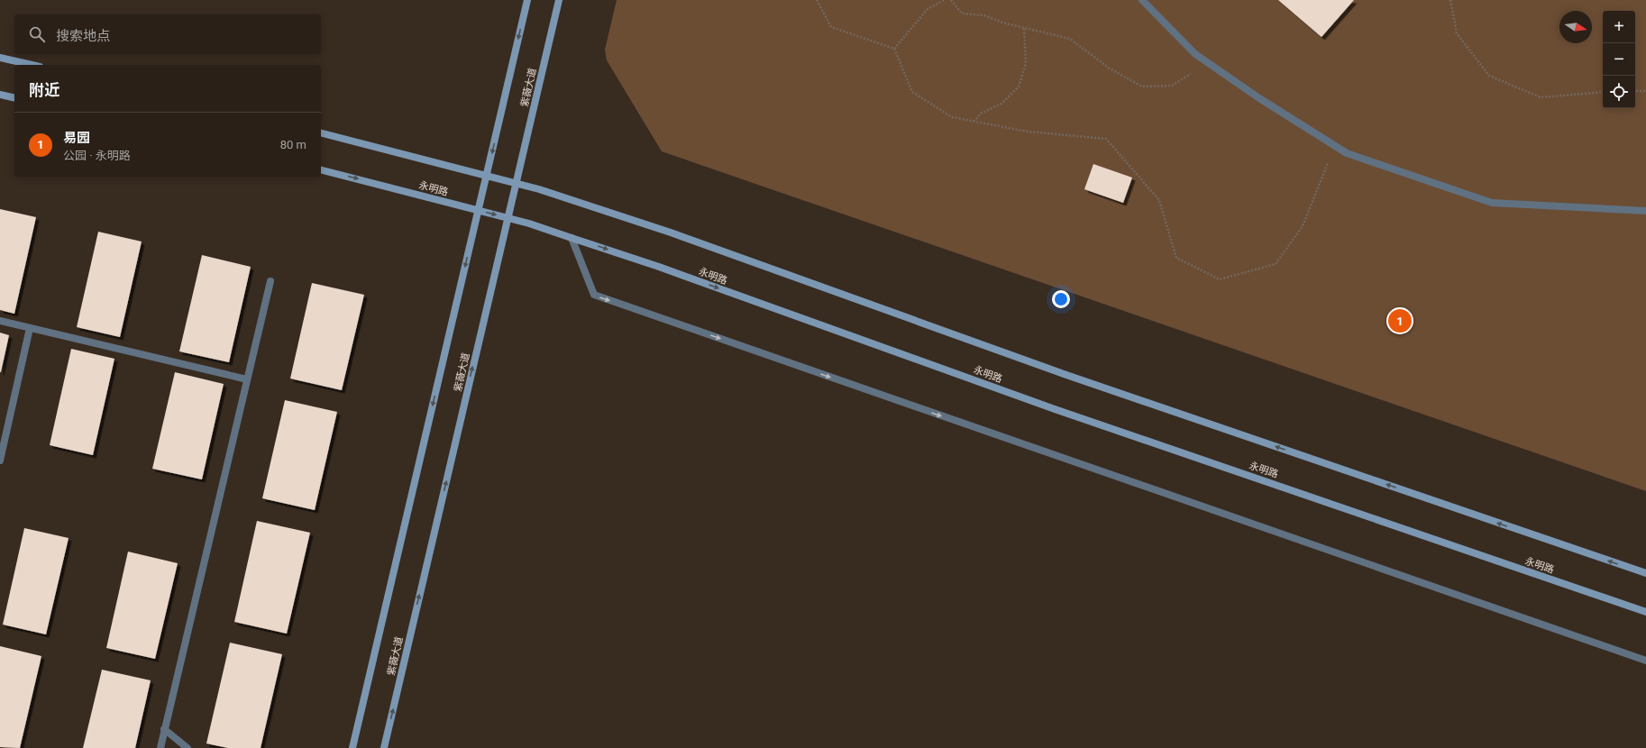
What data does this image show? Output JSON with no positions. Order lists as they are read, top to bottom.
{
  "streets": {
    "street": ["紫薇大道", "永明路"]
  },
  "crossings": [
    ["紫薇大道", "永明路"]
  ],
  "north": "right",
  "page": {
    "map_buttons": ["+", "−"],
    "search": "搜索地点",
    "heading": "附近",
    "list": [
      {
        "mark": "1",
        "name": "易园",
        "note": "公园 · 永明路",
        "value": "80 m"
      }
    ],
    "pins": "1"
  }
}
